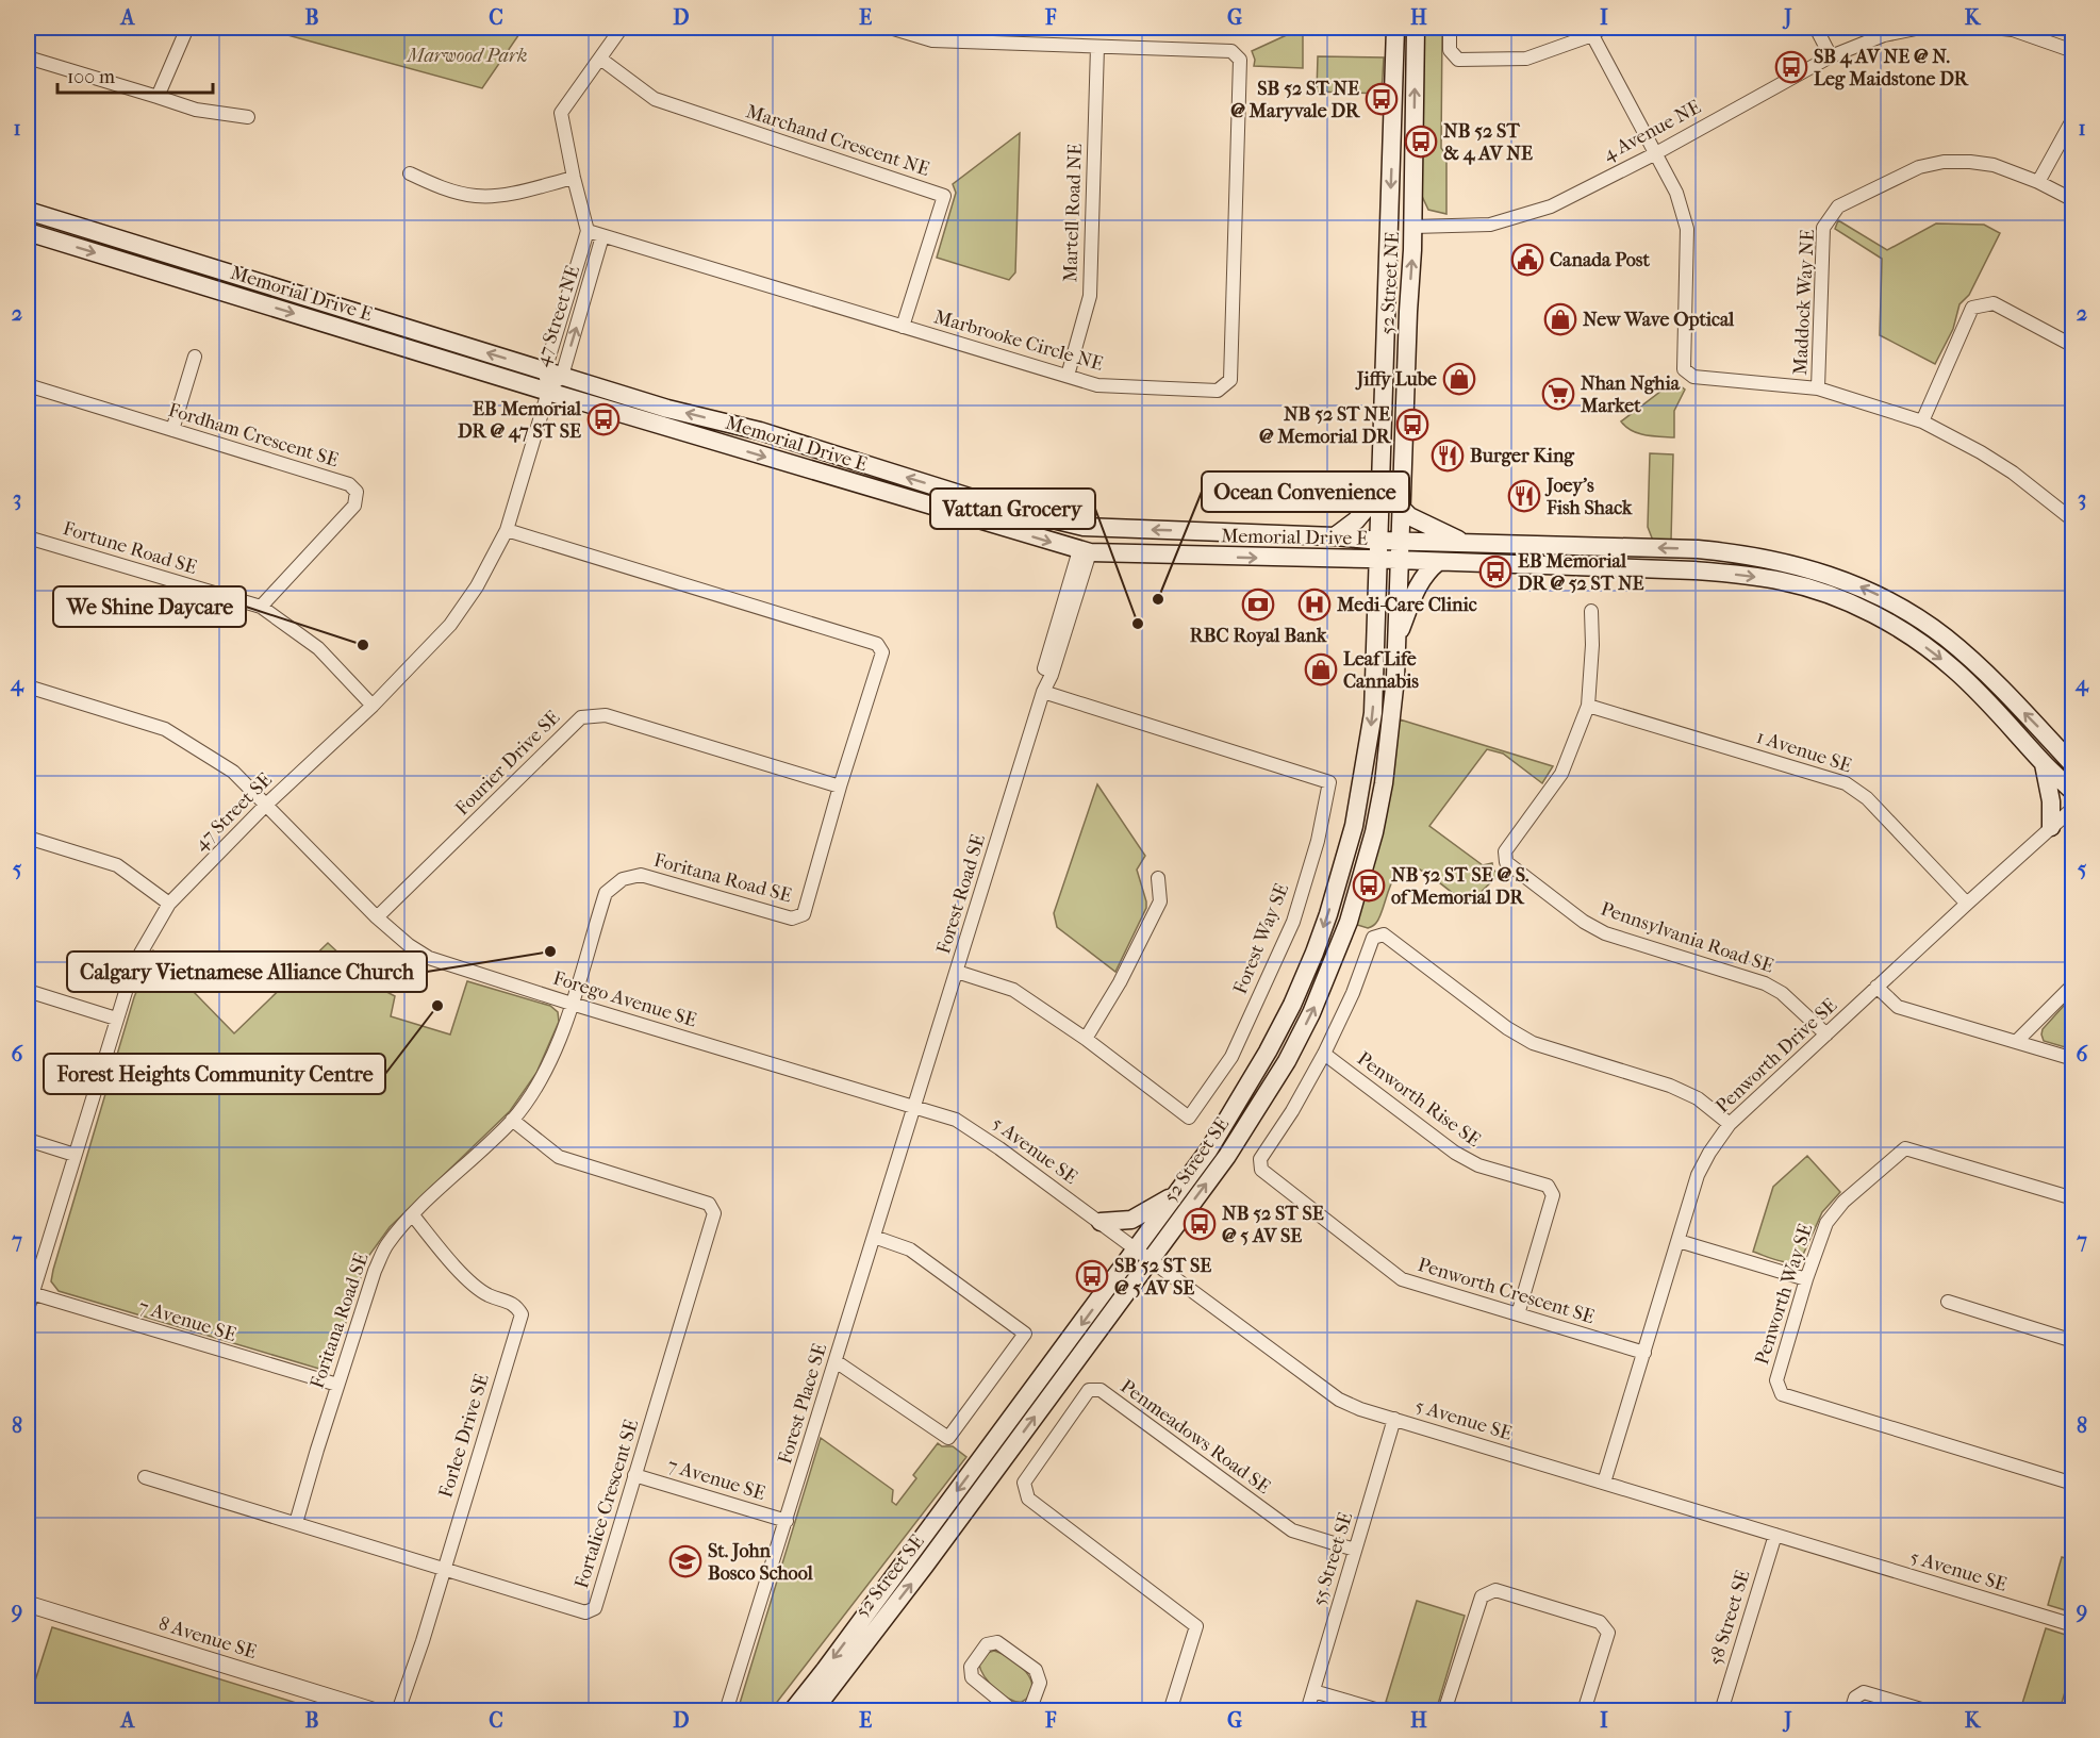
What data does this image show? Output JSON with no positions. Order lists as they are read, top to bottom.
{
  "streets": {
    "main road": ["52 Street NE", "Memorial Drive E", "52 Street SE"],
    "street": [
      "4 Avenue NE",
      "Marchand Crescent NE",
      "Martell Road NE",
      "Maddock Way NE",
      "47 Street NE",
      "Marbrooke Circle NE",
      "Fordham Crescent SE",
      "Fortune Road SE",
      "1 Avenue SE",
      "Fourier Drive SE",
      "47 Street SE",
      "Foritana Road SE",
      "Forest Road SE",
      "Pennsylvania Road SE",
      "Forest Way SE",
      "Forego Avenue SE",
      "Penworth Drive SE",
      "Penworth Rise SE",
      "5 Avenue SE",
      "Penworth Crescent SE",
      "Penworth Way SE",
      "7 Avenue SE",
      "Forest Place SE",
      "Forlee Drive SE",
      "Penmeadows Road SE",
      "Fortalice Crescent SE",
      "55 Street SE",
      "58 Street SE",
      "8 Avenue SE"
    ]
  },
  "crossings": [
    ["4 Avenue NE", "52 Street NE"],
    ["Marchand Crescent NE", "Marbrooke Circle NE"],
    ["Martell Road NE", "Marbrooke Circle NE"],
    ["52 Street NE", "Memorial Drive E"],
    ["52 Street NE", "52 Street SE"],
    ["Memorial Drive E", "47 Street NE"],
    ["Memorial Drive E", "47 Street SE"],
    ["Memorial Drive E", "Forest Road SE"],
    ["Memorial Drive E", "52 Street SE"],
    ["47 Street NE", "Marbrooke Circle NE"],
    ["47 Street NE", "47 Street SE"],
    ["Fordham Crescent SE", "Fortune Road SE"],
    ["Fortune Road SE", "47 Street SE"],
    ["1 Avenue SE", "Pennsylvania Road SE"],
    ["1 Avenue SE", "Penworth Drive SE"],
    ["Fourier Drive SE", "Foritana Road SE"],
    ["Fourier Drive SE", "Forego Avenue SE"],
    ["47 Street SE", "Foritana Road SE"],
    ["47 Street SE", "Forego Avenue SE"],
    ["47 Street SE", "7 Avenue SE"],
    ["Foritana Road SE", "Forego Avenue SE"],
    ["Foritana Road SE", "7 Avenue SE"],
    ["Foritana Road SE", "Forlee Drive SE"],
    ["Foritana Road SE", "Fortalice Crescent SE"],
    ["Forest Road SE", "Forest Way SE"],
    ["Forest Road SE", "Forego Avenue SE"],
    ["Forest Road SE", "5 Avenue SE"],
    ["Forest Road SE", "Forest Place SE"],
    ["Pennsylvania Road SE", "Penworth Drive SE"],
    ["Forego Avenue SE", "5 Avenue SE"],
    ["Forego Avenue SE", "Forest Place SE"],
    ["Penworth Drive SE", "5 Avenue SE"],
    ["Penworth Drive SE", "Penworth Crescent SE"],
    ["Penworth Rise SE", "Penworth Crescent SE"],
    ["5 Avenue SE", "52 Street SE"],
    ["5 Avenue SE", "Forest Place SE"],
    ["5 Avenue SE", "55 Street SE"],
    ["5 Avenue SE", "58 Street SE"],
    ["7 Avenue SE", "Forest Place SE"],
    ["7 Avenue SE", "Fortalice Crescent SE"],
    ["Forlee Drive SE", "Fortalice Crescent SE"],
    ["Penmeadows Road SE", "55 Street SE"]
  ],
  "parks": ["Marwood Park"],
  "places": {
    "bus stop": [
      "SB 4 AV NE @ N. Leg Maidstone DR",
      "SB 52 ST NE @ Maryvale DR",
      "NB 52 ST & 4 AV NE",
      "EB Memorial DR @ 47 ST SE",
      "NB 52 ST NE @ Memorial DR",
      "EB Memorial DR @ 52 ST NE",
      "NB 52 ST SE @ S. of Memorial DR",
      "NB 52 ST SE @ 5 AV SE",
      "SB 52 ST SE @ 5 AV SE"
    ],
    "public building": ["Canada Post"],
    "shop": ["New Wave Optical", "Jiffy Lube", "Leaf Life Cannabis"],
    "supermarket": ["Nhan Nghia Market"],
    "restaurant": ["Burger King", "Joey's Fish Shack"],
    "other": [
      "Ocean Convenience",
      "Vattan Grocery",
      "We Shine Daycare",
      "Calgary Vietnamese Alliance Church",
      "Forest Heights Community Centre"
    ],
    "bank": ["RBC Royal Bank"],
    "hospital": ["Medi-Care Clinic"],
    "school or university": ["St. John Bosco School"]
  },
  "scale_bar": "100 m",
  "grid": {
    "columns": [
      "A",
      "B",
      "C",
      "D",
      "E",
      "F",
      "G",
      "H",
      "I",
      "J",
      "K"
    ],
    "rows": [
      "1",
      "2",
      "3",
      "4",
      "5",
      "6",
      "7",
      "8",
      "9"
    ]
  }
}
